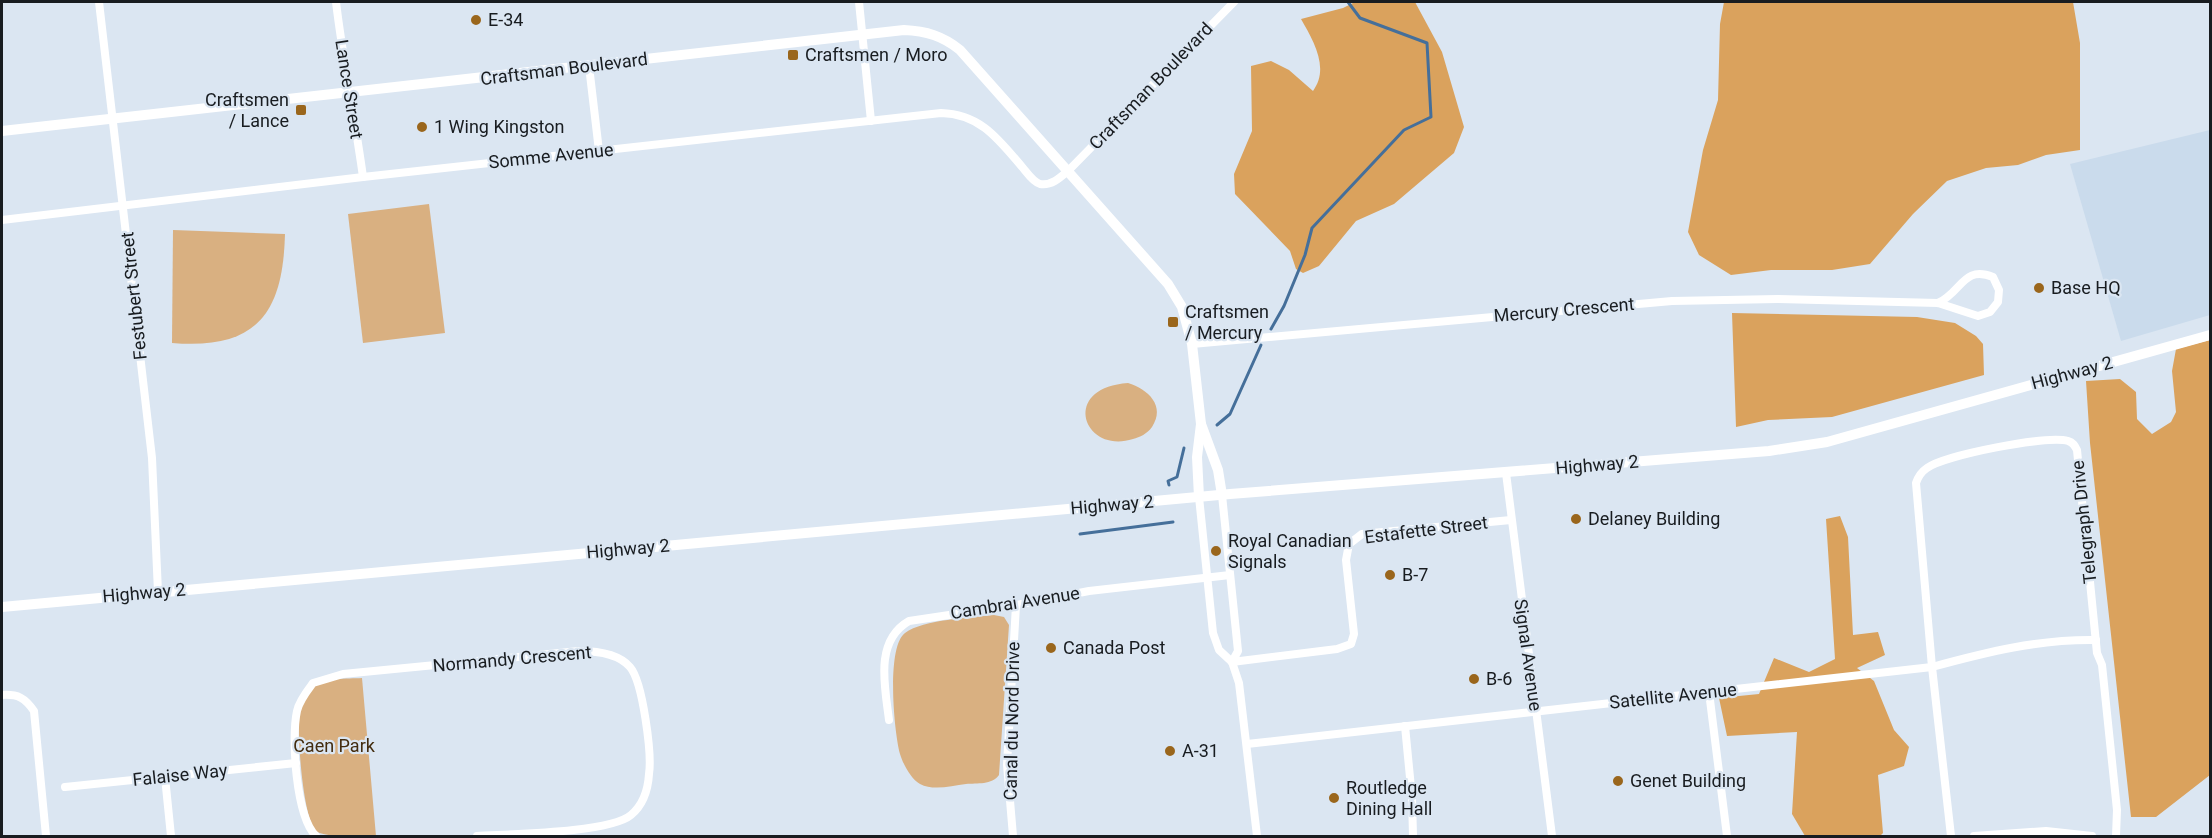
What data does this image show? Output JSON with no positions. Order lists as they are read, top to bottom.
{
  "streets": {
    "main road": ["Craftsman Boulevard", "Highway 2"],
    "street": [
      "Lance Street",
      "Somme Avenue",
      "Festubert Street",
      "Mercury Crescent",
      "Telegraph Drive",
      "Estafette Street",
      "Cambrai Avenue",
      "Signal Avenue",
      "Normandy Crescent",
      "Satellite Avenue",
      "Canal du Nord Drive",
      "Falaise Way"
    ]
  },
  "crossings": [
    ["Craftsman Boulevard", "Lance Street"],
    ["Craftsman Boulevard", "Somme Avenue"],
    ["Craftsman Boulevard", "Festubert Street"],
    ["Craftsman Boulevard", "Mercury Crescent"],
    ["Craftsman Boulevard", "Highway 2"],
    ["Lance Street", "Somme Avenue"],
    ["Somme Avenue", "Festubert Street"],
    ["Festubert Street", "Highway 2"],
    ["Highway 2", "Signal Avenue"],
    ["Telegraph Drive", "Satellite Avenue"],
    ["Estafette Street", "Signal Avenue"],
    ["Cambrai Avenue", "Canal du Nord Drive"],
    ["Signal Avenue", "Satellite Avenue"],
    ["Normandy Crescent", "Falaise Way"]
  ],
  "parks": ["Caen Park"],
  "places": {
    "other": [
      "E-34",
      "1 Wing Kingston",
      "Base HQ",
      "Delaney Building",
      "Royal Canadian Signals",
      "B-7",
      "Canada Post",
      "B-6",
      "A-31",
      "Genet Building",
      "Routledge Dining Hall"
    ],
    "transit": ["Craftsmen / Moro", "Craftsmen / Lance", "Craftsmen / Mercury"]
  }
}
